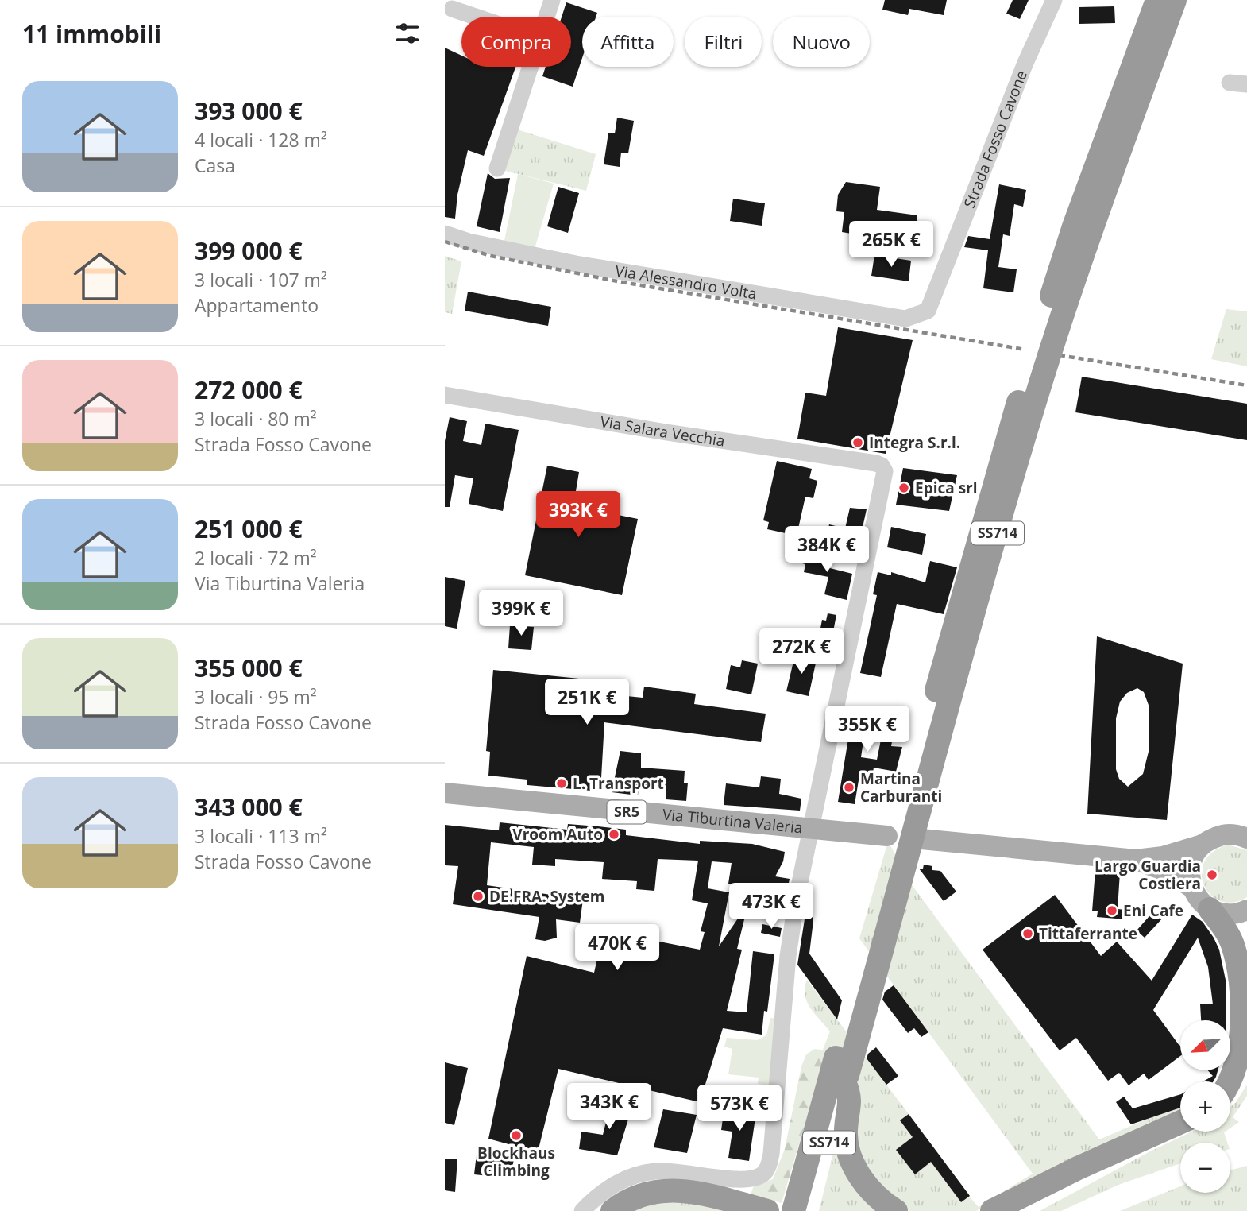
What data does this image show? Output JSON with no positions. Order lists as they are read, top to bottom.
{
  "streets": {
    "highway": ["SS714"],
    "main road": ["SR5", "Via Tiburtina Valeria"],
    "street": ["Strada Fosso Cavone", "Via Alessandro Volta", "Via Salara Vecchia"]
  },
  "crossings": [
    ["Strada Fosso Cavone", "Via Alessandro Volta"],
    ["Via Salara Vecchia", "Via Tiburtina Valeria"]
  ],
  "places": [
    "Integra S.r.l.",
    "Epica srl",
    "L. Transport",
    "Martina Carburanti",
    "Vroom Auto",
    "Largo Guardia Costiera",
    "DE.FRA. System",
    "Eni Cafe",
    "Tittaferrante",
    "Blockhaus Climbing"
  ],
  "north": "bottom left",
  "page": {
    "heading": "11 immobili",
    "chip": [
      "Compra",
      "Affitta",
      "Filtri",
      "Nuovo"
    ],
    "list": [
      {
        "name": "393 000 €",
        "note": "4 locali · 128 m² · Casa"
      },
      {
        "name": "399 000 €",
        "note": "3 locali · 107 m² · Appartamento"
      },
      {
        "name": "272 000 €",
        "note": "3 locali · 80 m² · Strada Fosso Cavone"
      },
      {
        "name": "251 000 €",
        "note": "2 locali · 72 m² · Via Tiburtina Valeria"
      },
      {
        "name": "355 000 €",
        "note": "3 locali · 95 m² · Strada Fosso Cavone"
      },
      {
        "name": "343 000 €",
        "note": "3 locali · 113 m² · Strada Fosso Cavone"
      }
    ],
    "price": [
      "265K €",
      "393K €",
      "384K €",
      "399K €",
      "272K €",
      "251K €",
      "355K €",
      "473K €",
      "470K €",
      "343K €",
      "573K €"
    ],
    "map_buttons": ["+", "−"]
  }
}
